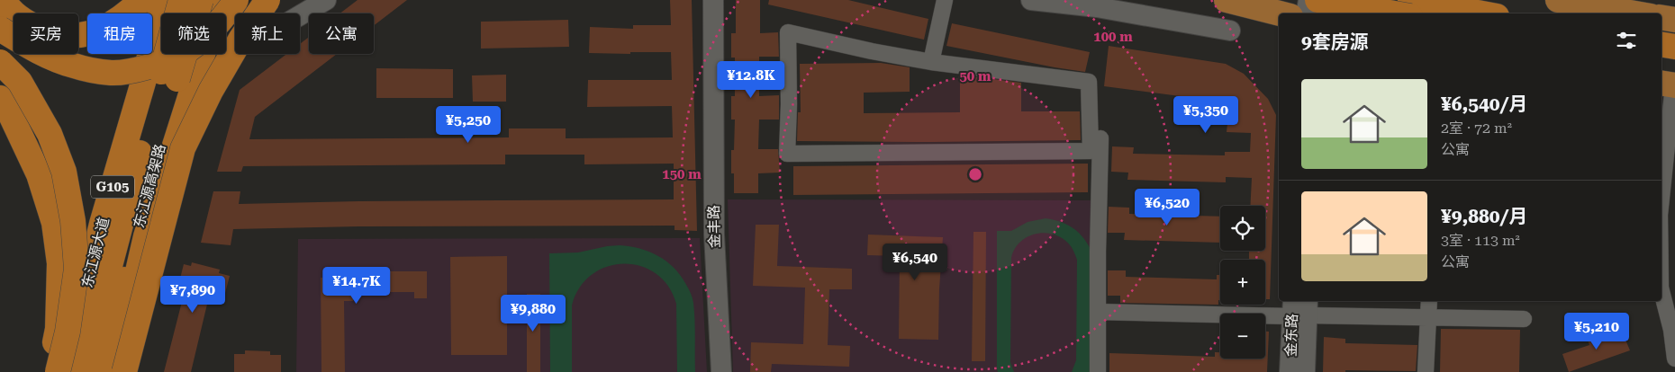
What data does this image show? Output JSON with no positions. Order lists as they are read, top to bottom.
{
  "streets": {
    "highway": ["东江源高架路", "G105", "东江源大道"],
    "street": ["金丰路", "金东路"]
  },
  "page": {
    "chip": [
      "买房",
      "租房",
      "筛选",
      "新上",
      "公寓"
    ],
    "heading": "9套房源",
    "price": [
      "¥12.8K",
      "¥5,350",
      "¥5,250",
      "¥6,520",
      "¥6,540",
      "¥14.7K",
      "¥7,890",
      "¥9,880",
      "¥5,210"
    ],
    "list": [
      {
        "name": "¥6,540/月",
        "note": "2室 · 72 m² · 公寓"
      },
      {
        "name": "¥9,880/月",
        "note": "3室 · 113 m² · 公寓"
      }
    ],
    "map_buttons": ["+", "−"]
  },
  "rings": ["100 m", "50 m", "150 m"]
}
